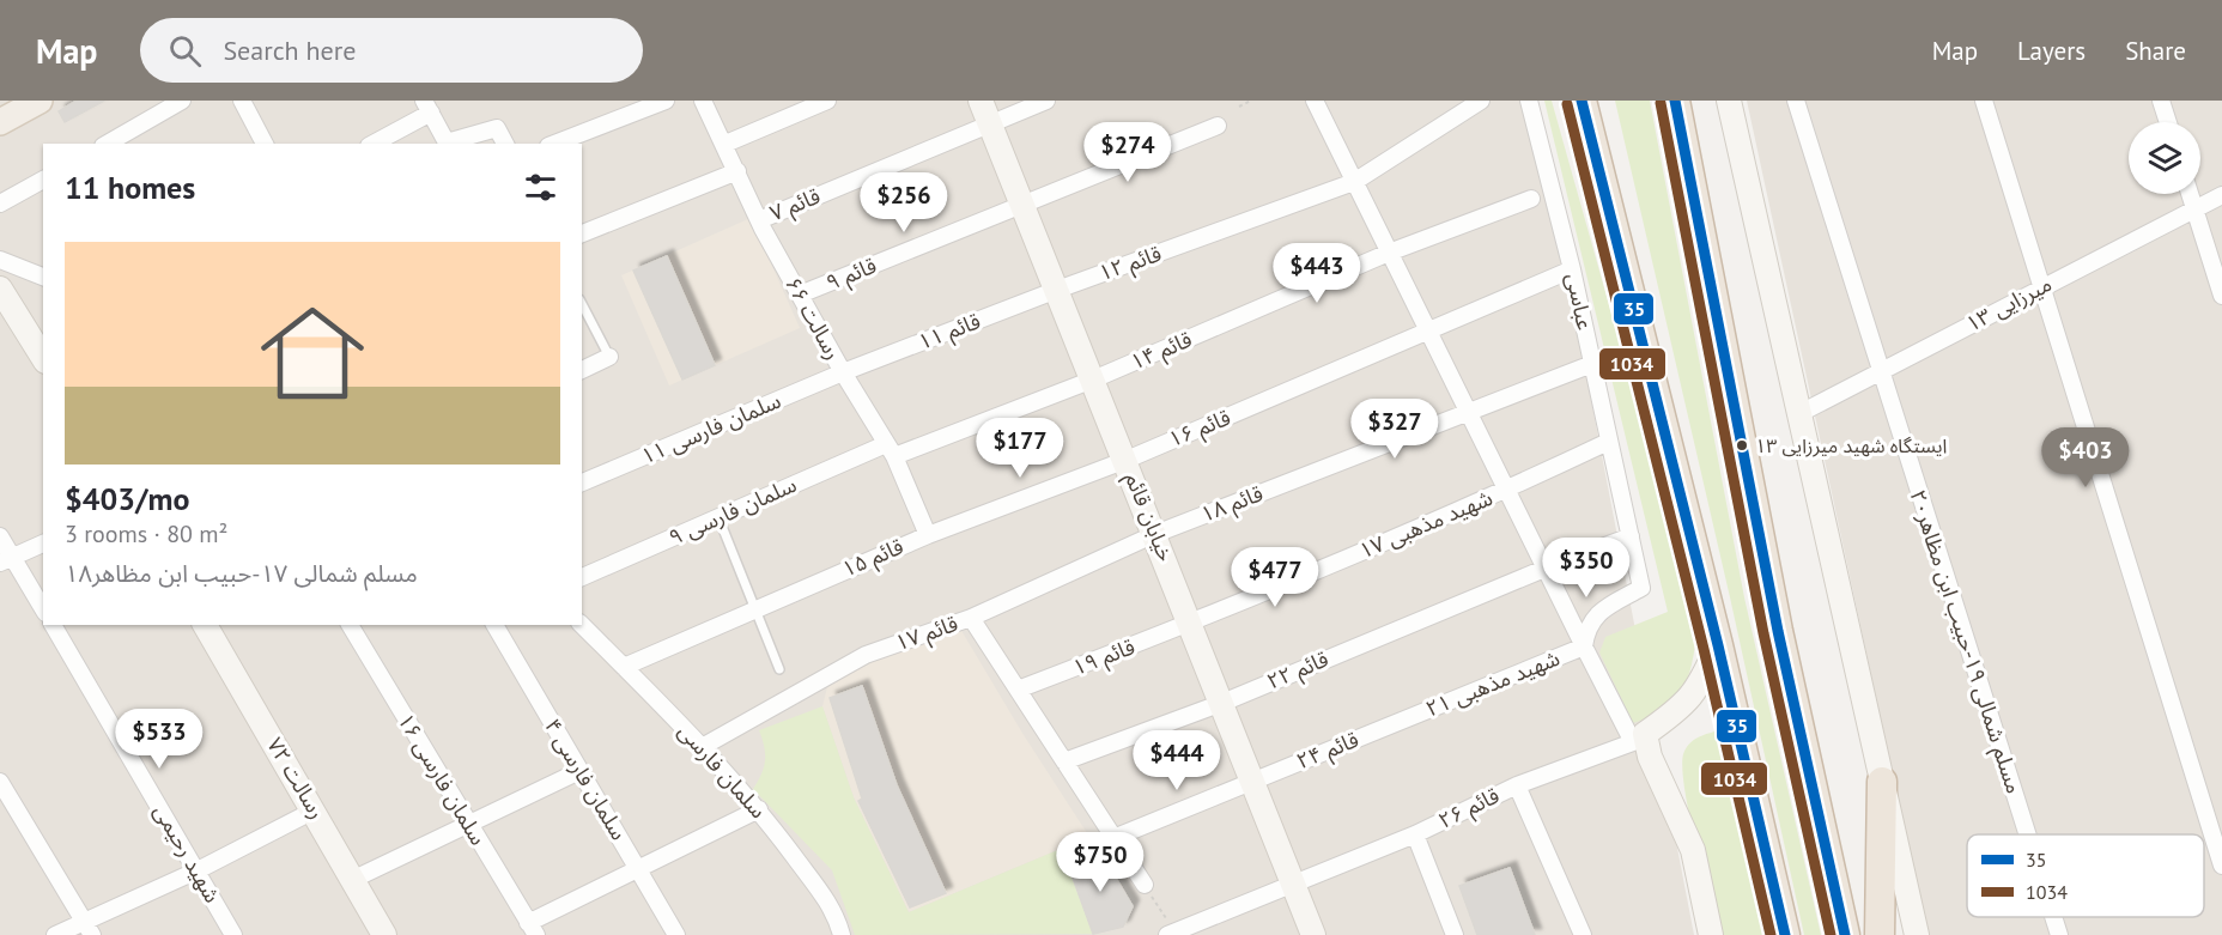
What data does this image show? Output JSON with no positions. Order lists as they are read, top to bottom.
{
  "streets": {
    "street": [
      "قائم ۷",
      "قائم ۱۲",
      "قائم ۹",
      "عباسی",
      "میرزایی ۱۳",
      "رسالت ۶۶",
      "قائم ۱۱",
      "قائم ۱۴",
      "سلمان فارسی ۱۱",
      "قائم ۱۶",
      "قائم ۱۸",
      "سلمان فارسی ۹",
      "خیابان قائم",
      "شهید مذهبی ۱۷",
      "قائم ۱۵",
      "قائم ۱۷",
      "مسلم شمالی ۱۹-حبیب ابن مظاهر۲۰",
      "قائم ۱۹",
      "قائم ۲۲",
      "شهید مذهبی ۲۱",
      "قائم ۲۴",
      "سلمان فارسی",
      "رسالت ۷۲",
      "سلمان فارسی ۱۶",
      "سلمان فارسی ۴",
      "قائم ۲۶",
      "شهید رحیمی"
    ]
  },
  "crossings": [
    ["قائم ۷", "رسالت ۶۶"],
    ["قائم ۷", "خیابان قائم"],
    ["قائم ۱۲", "قائم ۱۱"],
    ["قائم ۱۲", "خیابان قائم"],
    ["قائم ۹", "رسالت ۶۶"],
    ["قائم ۹", "خیابان قائم"],
    ["عباسی", "قائم ۱۶"],
    ["عباسی", "قائم ۱۸"],
    ["عباسی", "قائم ۲۲"],
    ["عباسی", "شهید مذهبی ۲۱"],
    ["میرزایی ۱۳", "مسلم شمالی ۱۹-حبیب ابن مظاهر۲۰"],
    ["رسالت ۶۶", "قائم ۱۱"],
    ["رسالت ۶۶", "قائم ۱۴"],
    ["رسالت ۶۶", "سلمان فارسی ۱۱"],
    ["رسالت ۶۶", "سلمان فارسی ۹"],
    ["رسالت ۶۶", "قائم ۱۵"],
    ["قائم ۱۱", "سلمان فارسی ۱۱"],
    ["قائم ۱۱", "خیابان قائم"],
    ["قائم ۱۴", "سلمان فارسی ۹"],
    ["قائم ۱۴", "خیابان قائم"],
    ["قائم ۱۶", "خیابان قائم"],
    ["قائم ۱۶", "قائم ۱۵"],
    ["قائم ۱۸", "خیابان قائم"],
    ["قائم ۱۸", "قائم ۱۷"],
    ["خیابان قائم", "شهید مذهبی ۱۷"],
    ["خیابان قائم", "قائم ۱۵"],
    ["خیابان قائم", "قائم ۱۷"],
    ["خیابان قائم", "قائم ۱۹"],
    ["خیابان قائم", "قائم ۲۲"],
    ["خیابان قائم", "قائم ۲۴"],
    ["خیابان قائم", "قائم ۲۶"],
    ["شهید مذهبی ۱۷", "قائم ۱۹"],
    ["قائم ۱۵", "سلمان فارسی"],
    ["قائم ۱۷", "سلمان فارسی"],
    ["شهید مذهبی ۲۱", "قائم ۲۴"]
  ],
  "places": ["ایستگاه شهید میرزایی ۱۳"],
  "lines": ["transit line 35", "transit line 1034"],
  "legend": ["35", "1034"],
  "page": {
    "header": "Map",
    "search": "Search here",
    "nav": ["Map", "Layers", "Share"],
    "price": [
      "$274",
      "$256",
      "$443",
      "$327",
      "$177",
      "$403",
      "$350",
      "$477",
      "$533",
      "$444",
      "$750"
    ],
    "heading": "11 homes",
    "list": [
      {
        "name": "$403/mo",
        "note": "3 rooms · 80 m² · مسلم شمالی ۱۷-حبیب ابن مظاهر۱۸"
      }
    ]
  }
}
